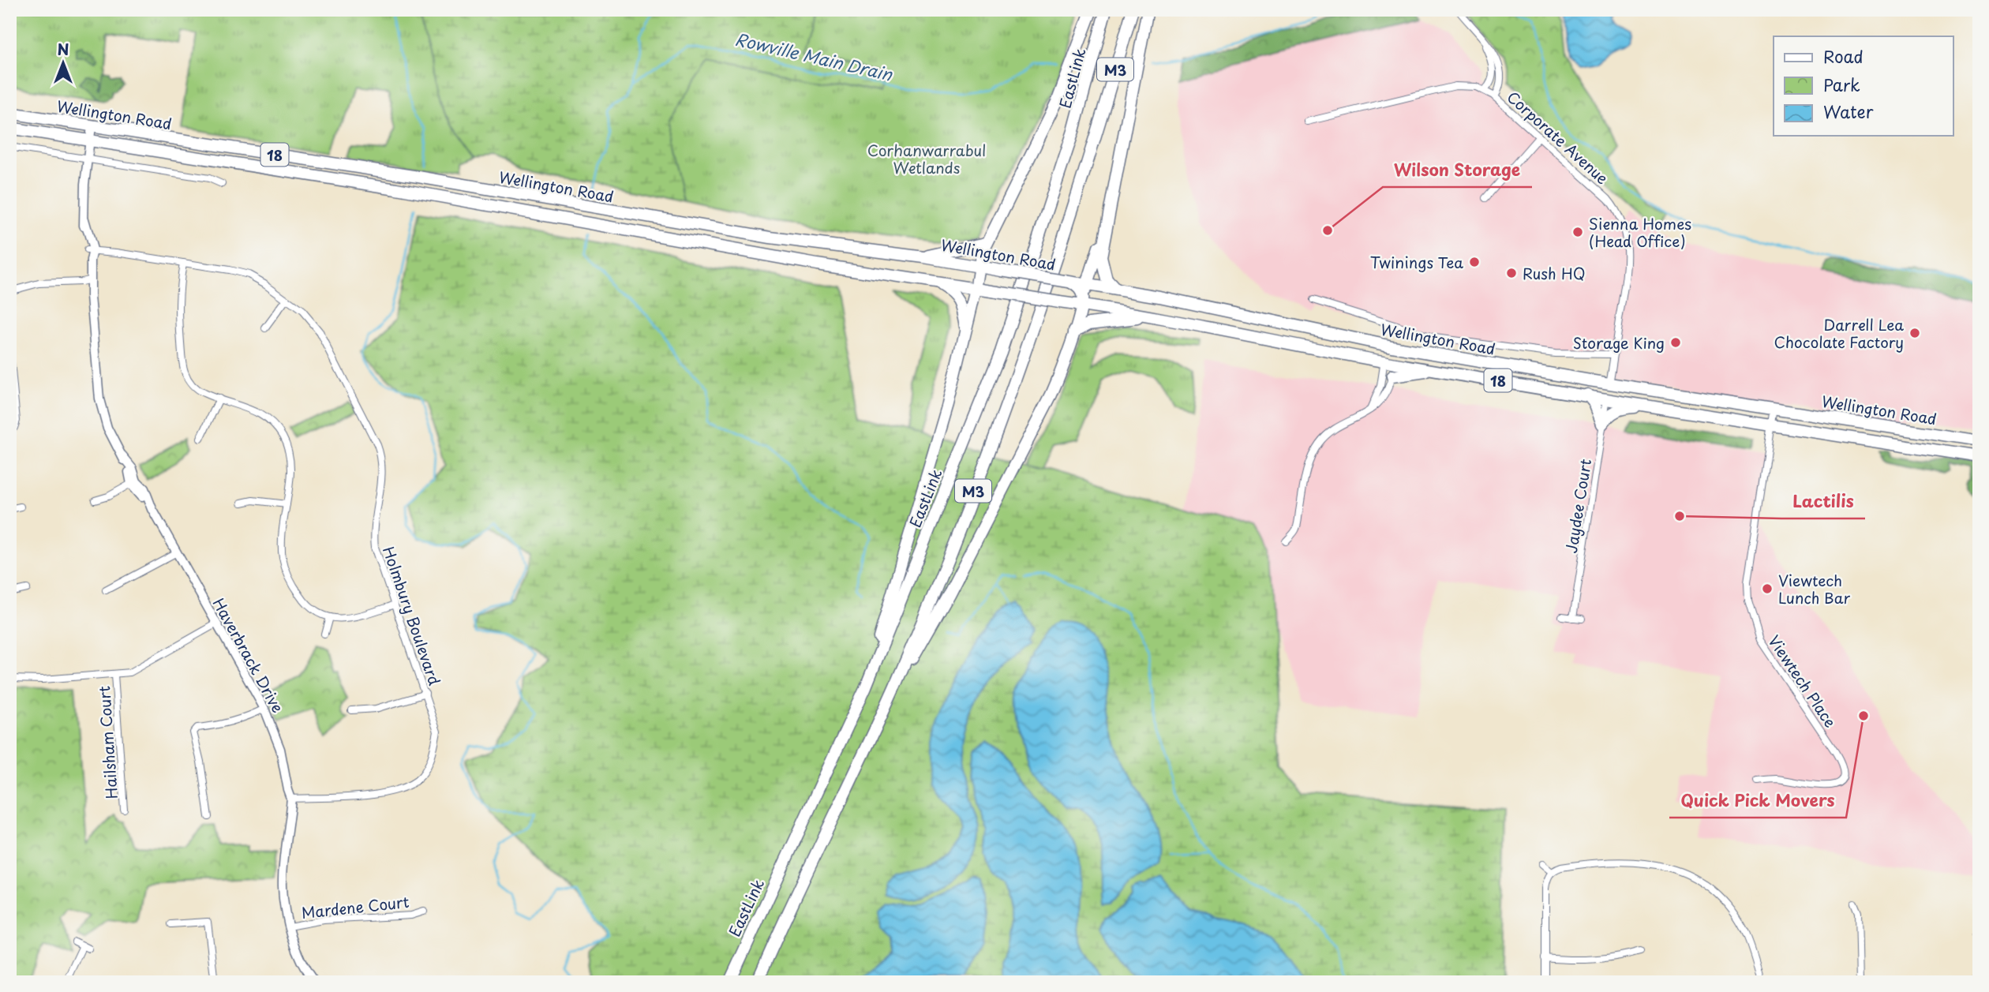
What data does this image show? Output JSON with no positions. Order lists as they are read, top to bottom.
{
  "streets": {
    "highway": [
      "M3",
      "EastLink",
      "Wellington Road",
      "18"
    ],
    "street": [
      "Corporate Avenue",
      "Jaydee Court",
      "Holmbury Boulevard",
      "Haverbrack Drive",
      "Viewtech Place",
      "Hailsham Court",
      "Mardene Court"
    ]
  },
  "crossings": [
    ["Wellington Road", "Corporate Avenue"],
    ["Wellington Road", "Jaydee Court"],
    ["Wellington Road", "Haverbrack Drive"],
    ["Wellington Road", "Viewtech Place"],
    ["Holmbury Boulevard", "Haverbrack Drive"],
    ["Haverbrack Drive", "Mardene Court"]
  ],
  "water": ["Rowville Main Drain"],
  "parks": ["Corhanwarrabul Wetlands"],
  "places": [
    "Wilson Storage",
    "Sienna Homes (Head Office)",
    "Twinings Tea",
    "Rush HQ",
    "Darrell Lea Chocolate Factory",
    "Storage King",
    "Lactilis",
    "Viewtech Lunch Bar",
    "Quick Pick Movers"
  ],
  "legend": ["Road", "Park", "Water"],
  "north": "top"
}
